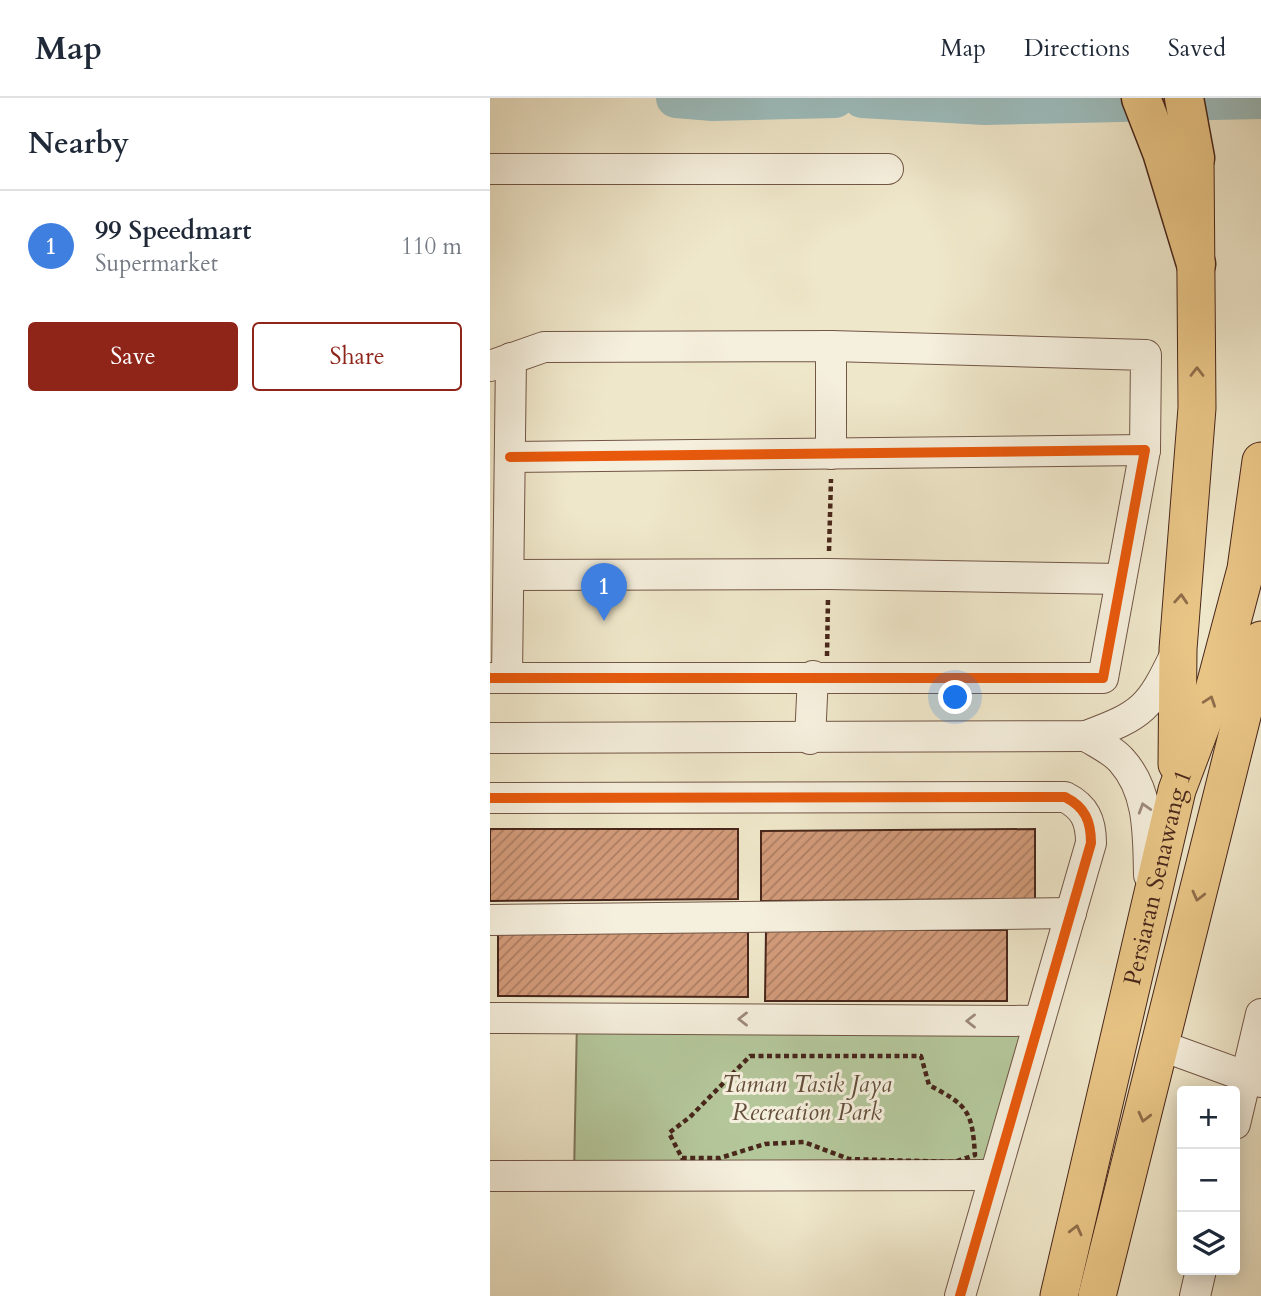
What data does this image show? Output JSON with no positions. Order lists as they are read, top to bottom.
{
  "streets": {
    "main road": ["Persiaran Senawang 1"]
  },
  "parks": ["Taman Tasik Jaya Recreation Park"],
  "page": {
    "header": "Map",
    "nav": ["Map", "Directions", "Saved"],
    "heading": "Nearby",
    "list": [
      {
        "mark": "1",
        "name": "99 Speedmart",
        "note": "Supermarket",
        "value": "110 m"
      }
    ],
    "buttons": ["Save", "Share"],
    "pins": "1",
    "map_buttons": ["+", "−"]
  }
}
